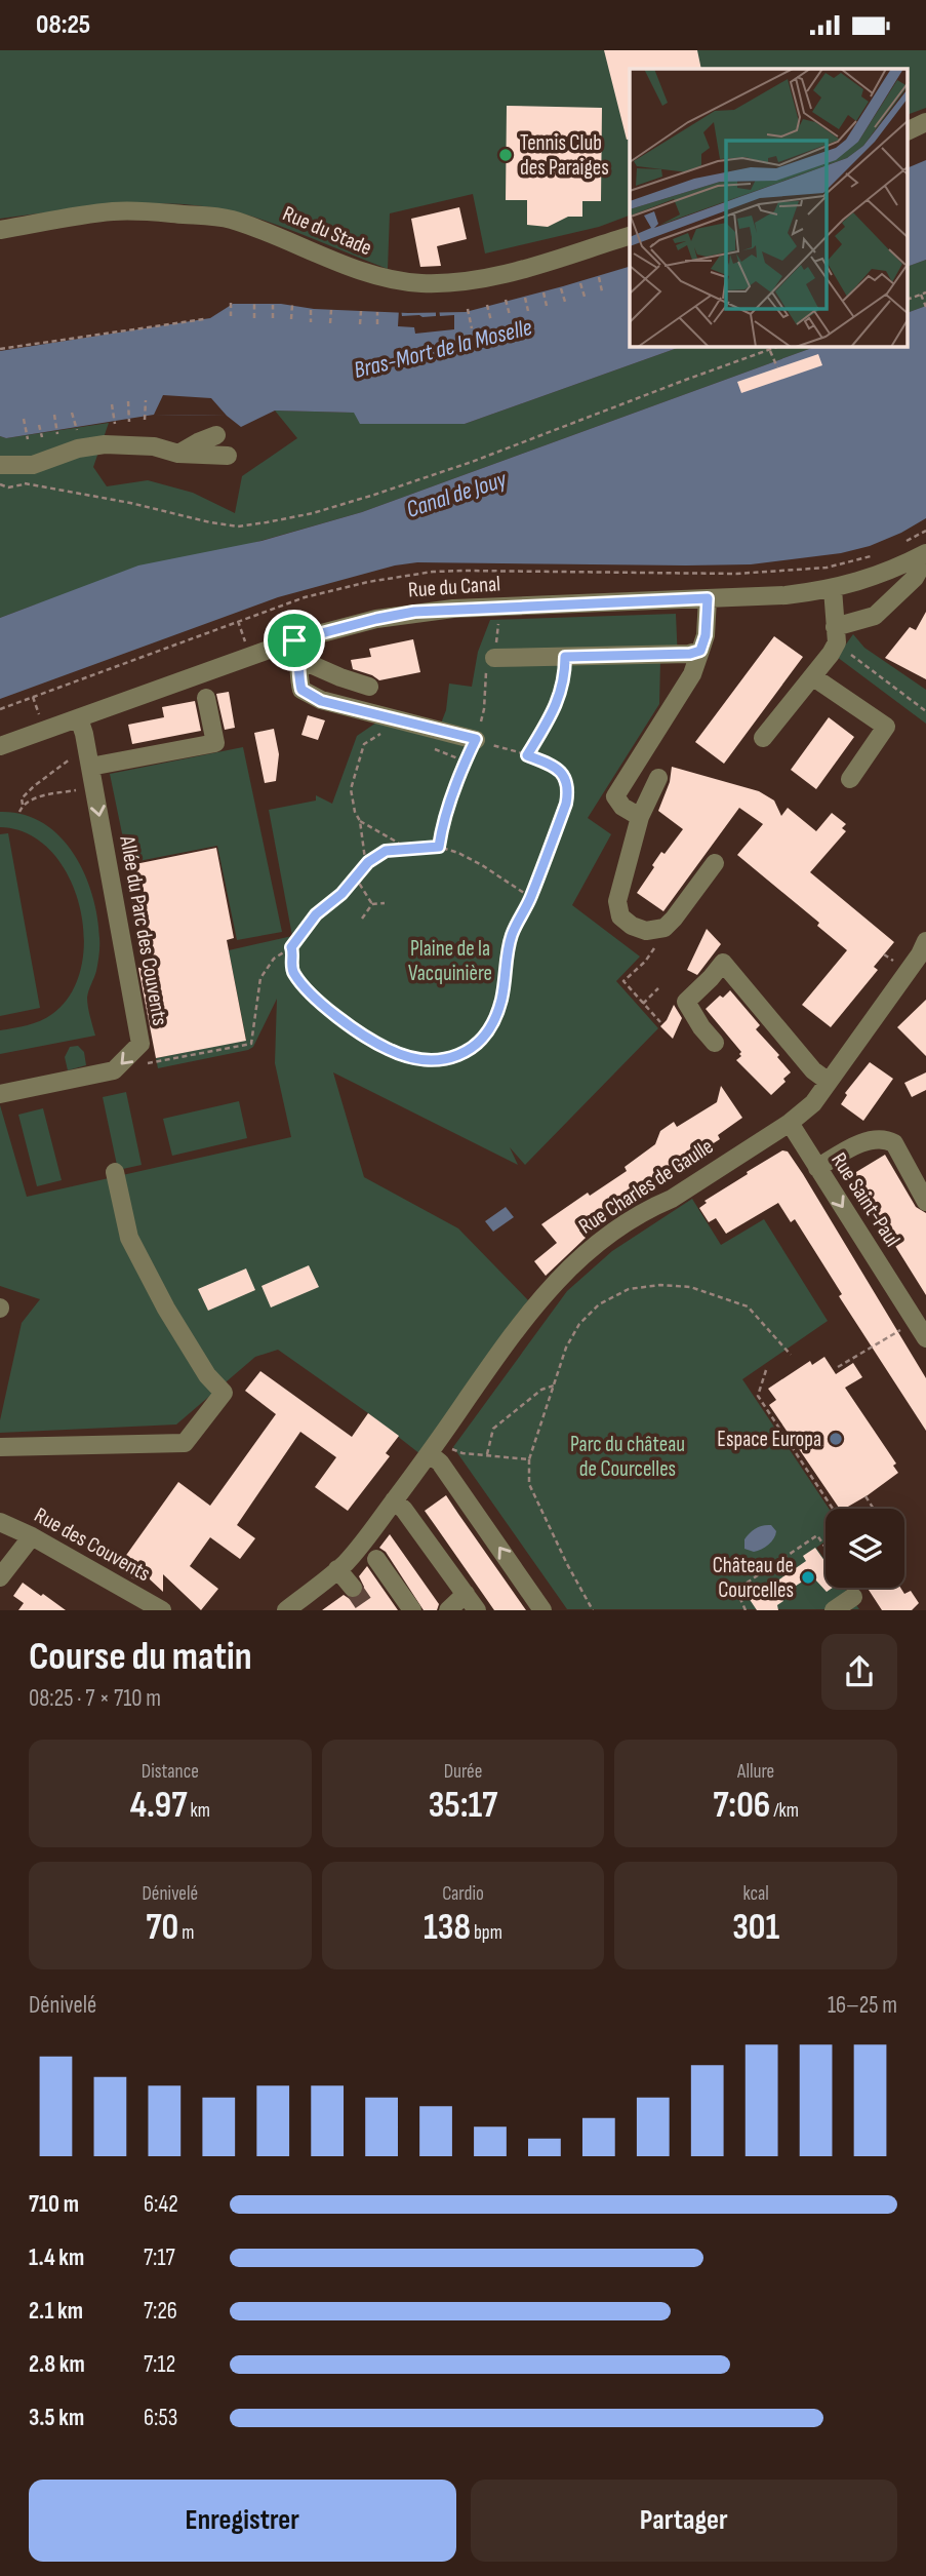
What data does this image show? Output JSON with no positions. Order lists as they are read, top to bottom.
{
  "streets": {
    "street": [
      "Rue du Stade",
      "Rue du Canal",
      "Allée du Parc des Couvents",
      "Rue Charles de Gaulle",
      "Rue Saint-Paul",
      "Rue des Couvents"
    ]
  },
  "crossings": [
    ["Rue du Canal", "Allée du Parc des Couvents"],
    ["Rue Charles de Gaulle", "Rue Saint-Paul"]
  ],
  "one_way": ["Allée du Parc des Couvents", "Rue Saint-Paul"],
  "water": ["Bras-Mort de la Moselle", "Canal de Jouy"],
  "parks": ["Plaine de la Vacquinière", "Parc du château de Courcelles"],
  "places": ["Tennis Club des Paraiges", "Espace Europa", "Château de Courcelles"],
  "page": {
    "status": "08:25",
    "heading": ["Course du matin", "08:25 · 7 × 710 m"],
    "stats": [
      ["Distance", "4.97 km"],
      ["Durée", "35:17"],
      ["Allure", "7:06 /km"],
      ["Dénivelé", "70 m"],
      ["Cardio", "138 bpm"],
      ["kcal", "301"]
    ],
    "chart": ["Dénivelé", "16–25 m"],
    "list": [
      {
        "name": "710 m",
        "note": "6:42"
      },
      {
        "name": "1.4 km",
        "note": "7:17"
      },
      {
        "name": "2.1 km",
        "note": "7:26"
      },
      {
        "name": "2.8 km",
        "note": "7:12"
      },
      {
        "name": "3.5 km",
        "note": "6:53"
      }
    ],
    "buttons": ["Enregistrer", "Partager"]
  }
}
